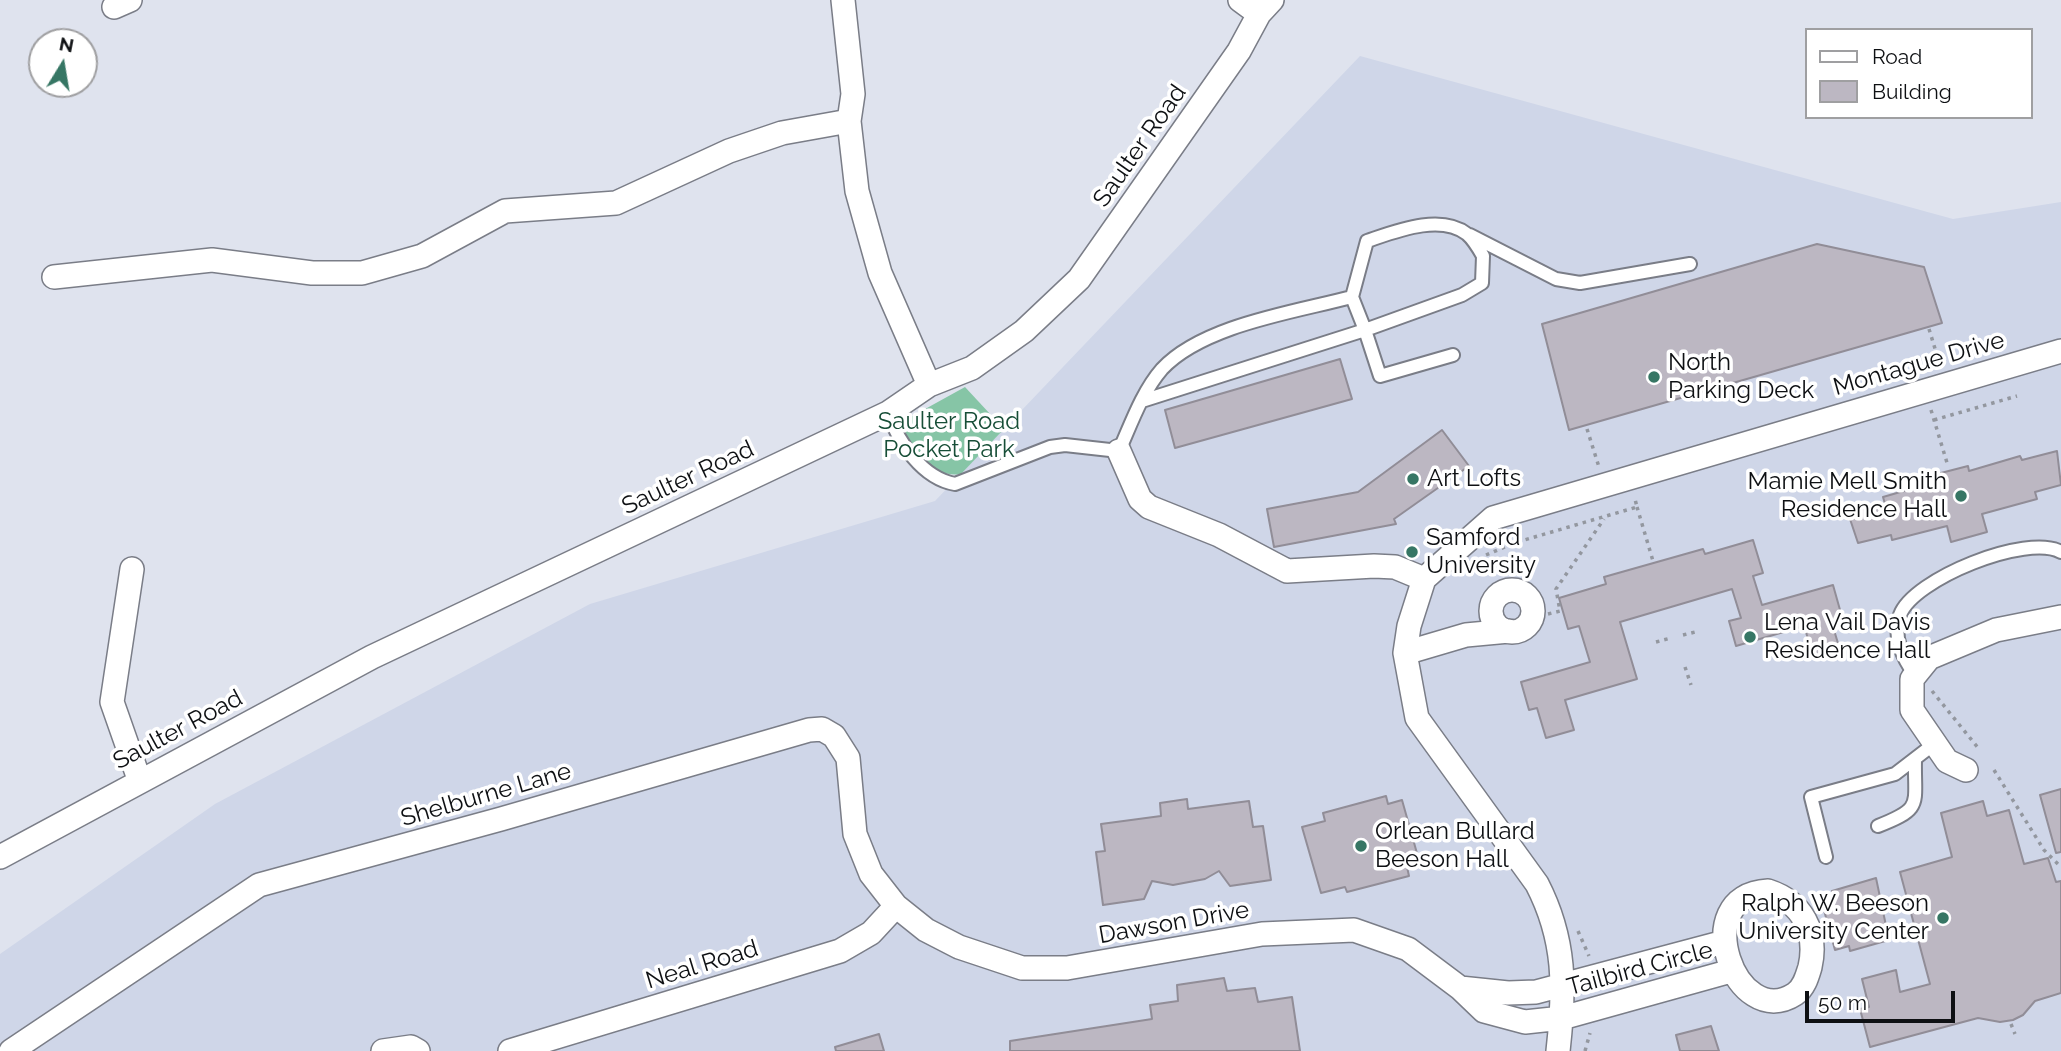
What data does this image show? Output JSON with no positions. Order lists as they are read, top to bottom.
{
  "streets": {
    "street": [
      "Saulter Road",
      "Montague Drive",
      "Shelburne Lane",
      "Dawson Drive",
      "Neal Road",
      "Tailbird Circle"
    ]
  },
  "crossings": [
    ["Shelburne Lane", "Dawson Drive"],
    ["Shelburne Lane", "Neal Road"],
    ["Dawson Drive", "Neal Road"],
    ["Dawson Drive", "Tailbird Circle"]
  ],
  "parks": ["Saulter Road Pocket Park"],
  "places": [
    "North Parking Deck",
    "Art Lofts",
    "Mamie Mell Smith Residence Hall",
    "Samford University",
    "Lena Vail Davis Residence Hall",
    "Orlean Bullard Beeson Hall",
    "Ralph W. Beeson University Center"
  ],
  "legend": ["Road", "Building"],
  "scale_bar": "50 m",
  "north": "top"
}
